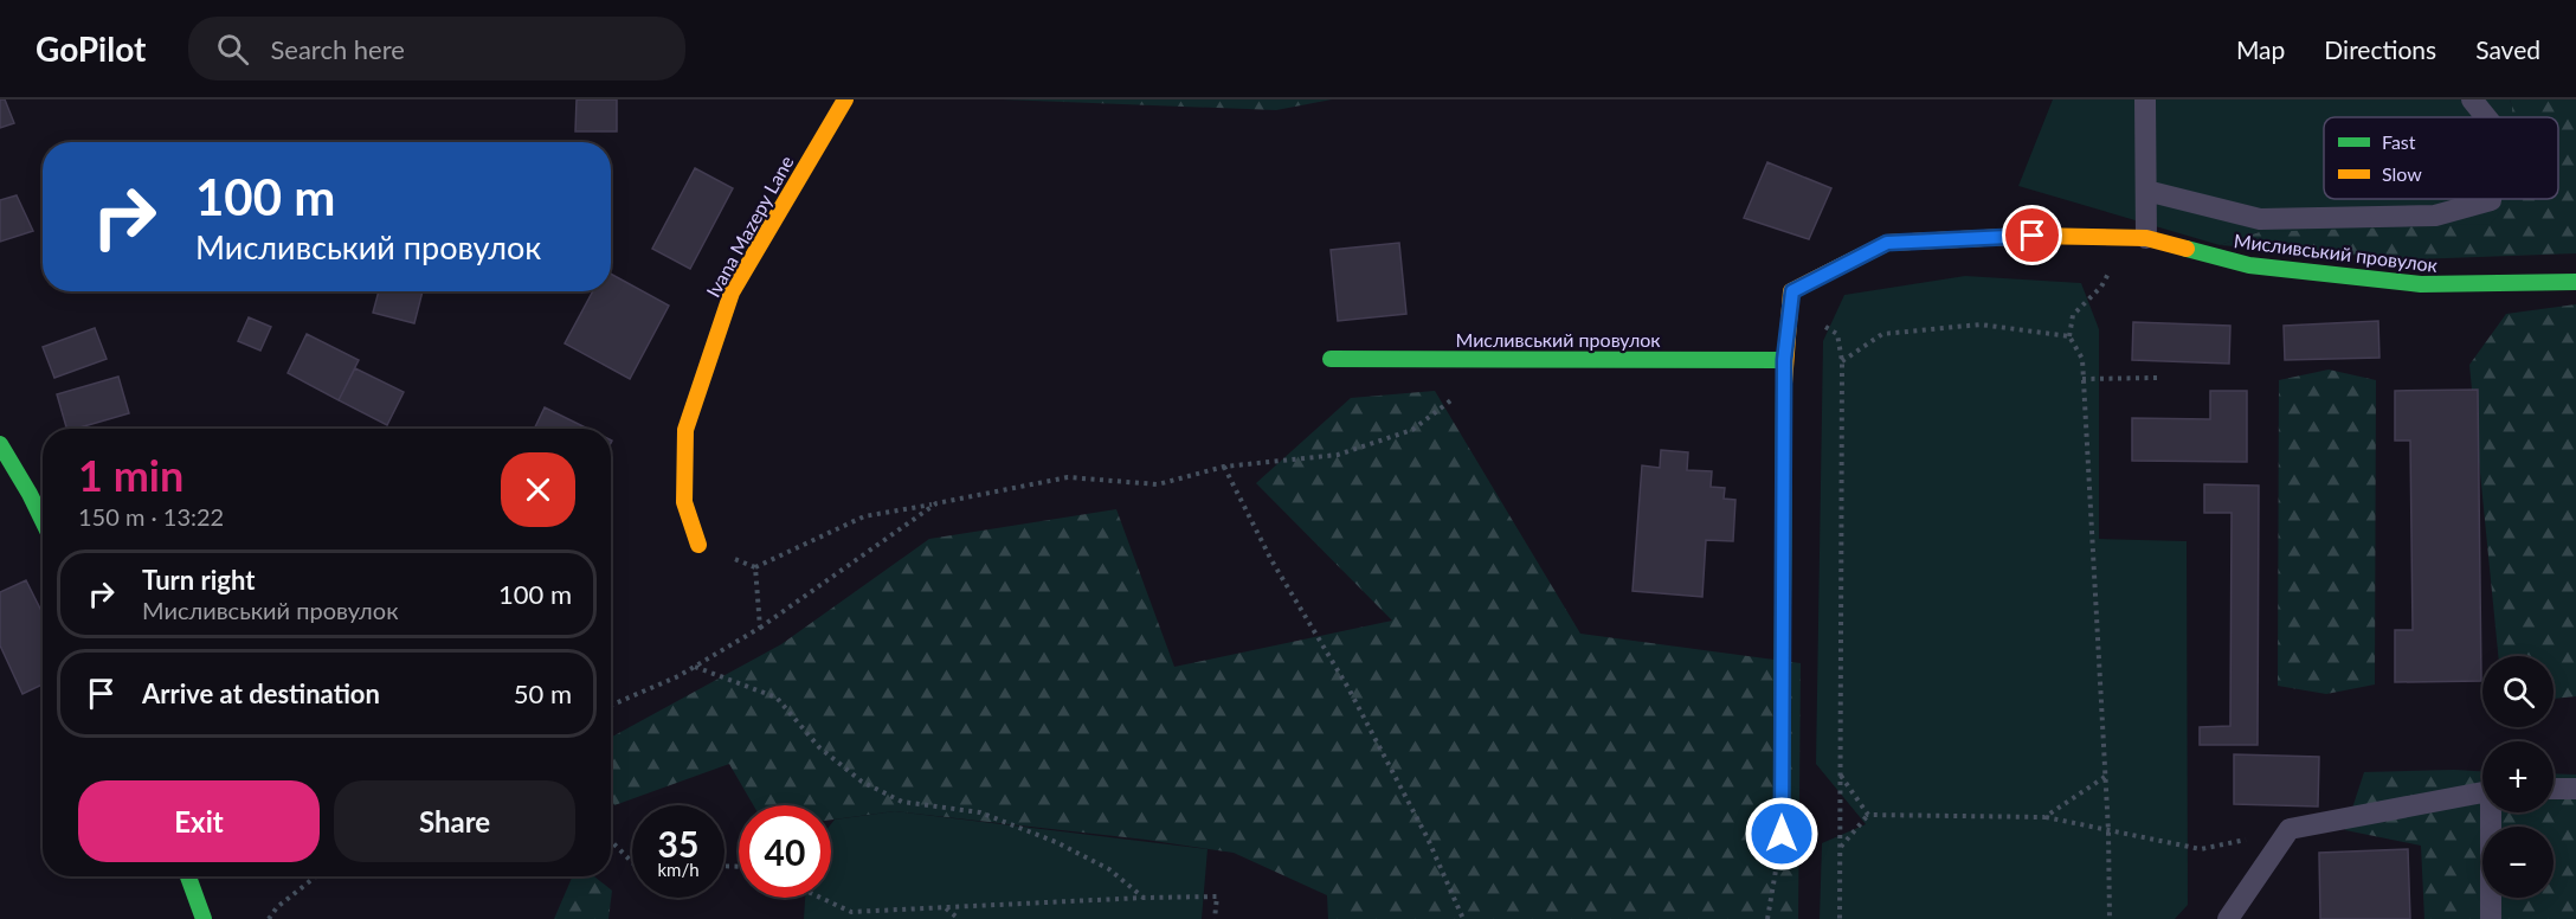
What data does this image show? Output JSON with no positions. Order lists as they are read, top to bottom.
{
  "streets": {
    "street": ["Ivana Mazepy Lane", "Мисливський провулок"]
  },
  "legend": ["Fast", "Slow"],
  "page": {
    "header": "GoPilot",
    "search": "Search here",
    "nav": ["Map", "Directions", "Saved"],
    "turn": ["100 m", "Мисливський провулок"],
    "heading": ["1 min", "150 m · 13:22"],
    "list": [
      {
        "name": "Turn right",
        "note": "Мисливський провулок",
        "value": "100 m"
      },
      {
        "name": "Arrive at destination",
        "value": "50 m"
      }
    ],
    "map_buttons": ["+", "−"],
    "buttons": ["Exit", "Share"],
    "speed": "35 km/h",
    "limit": "40"
  }
}
